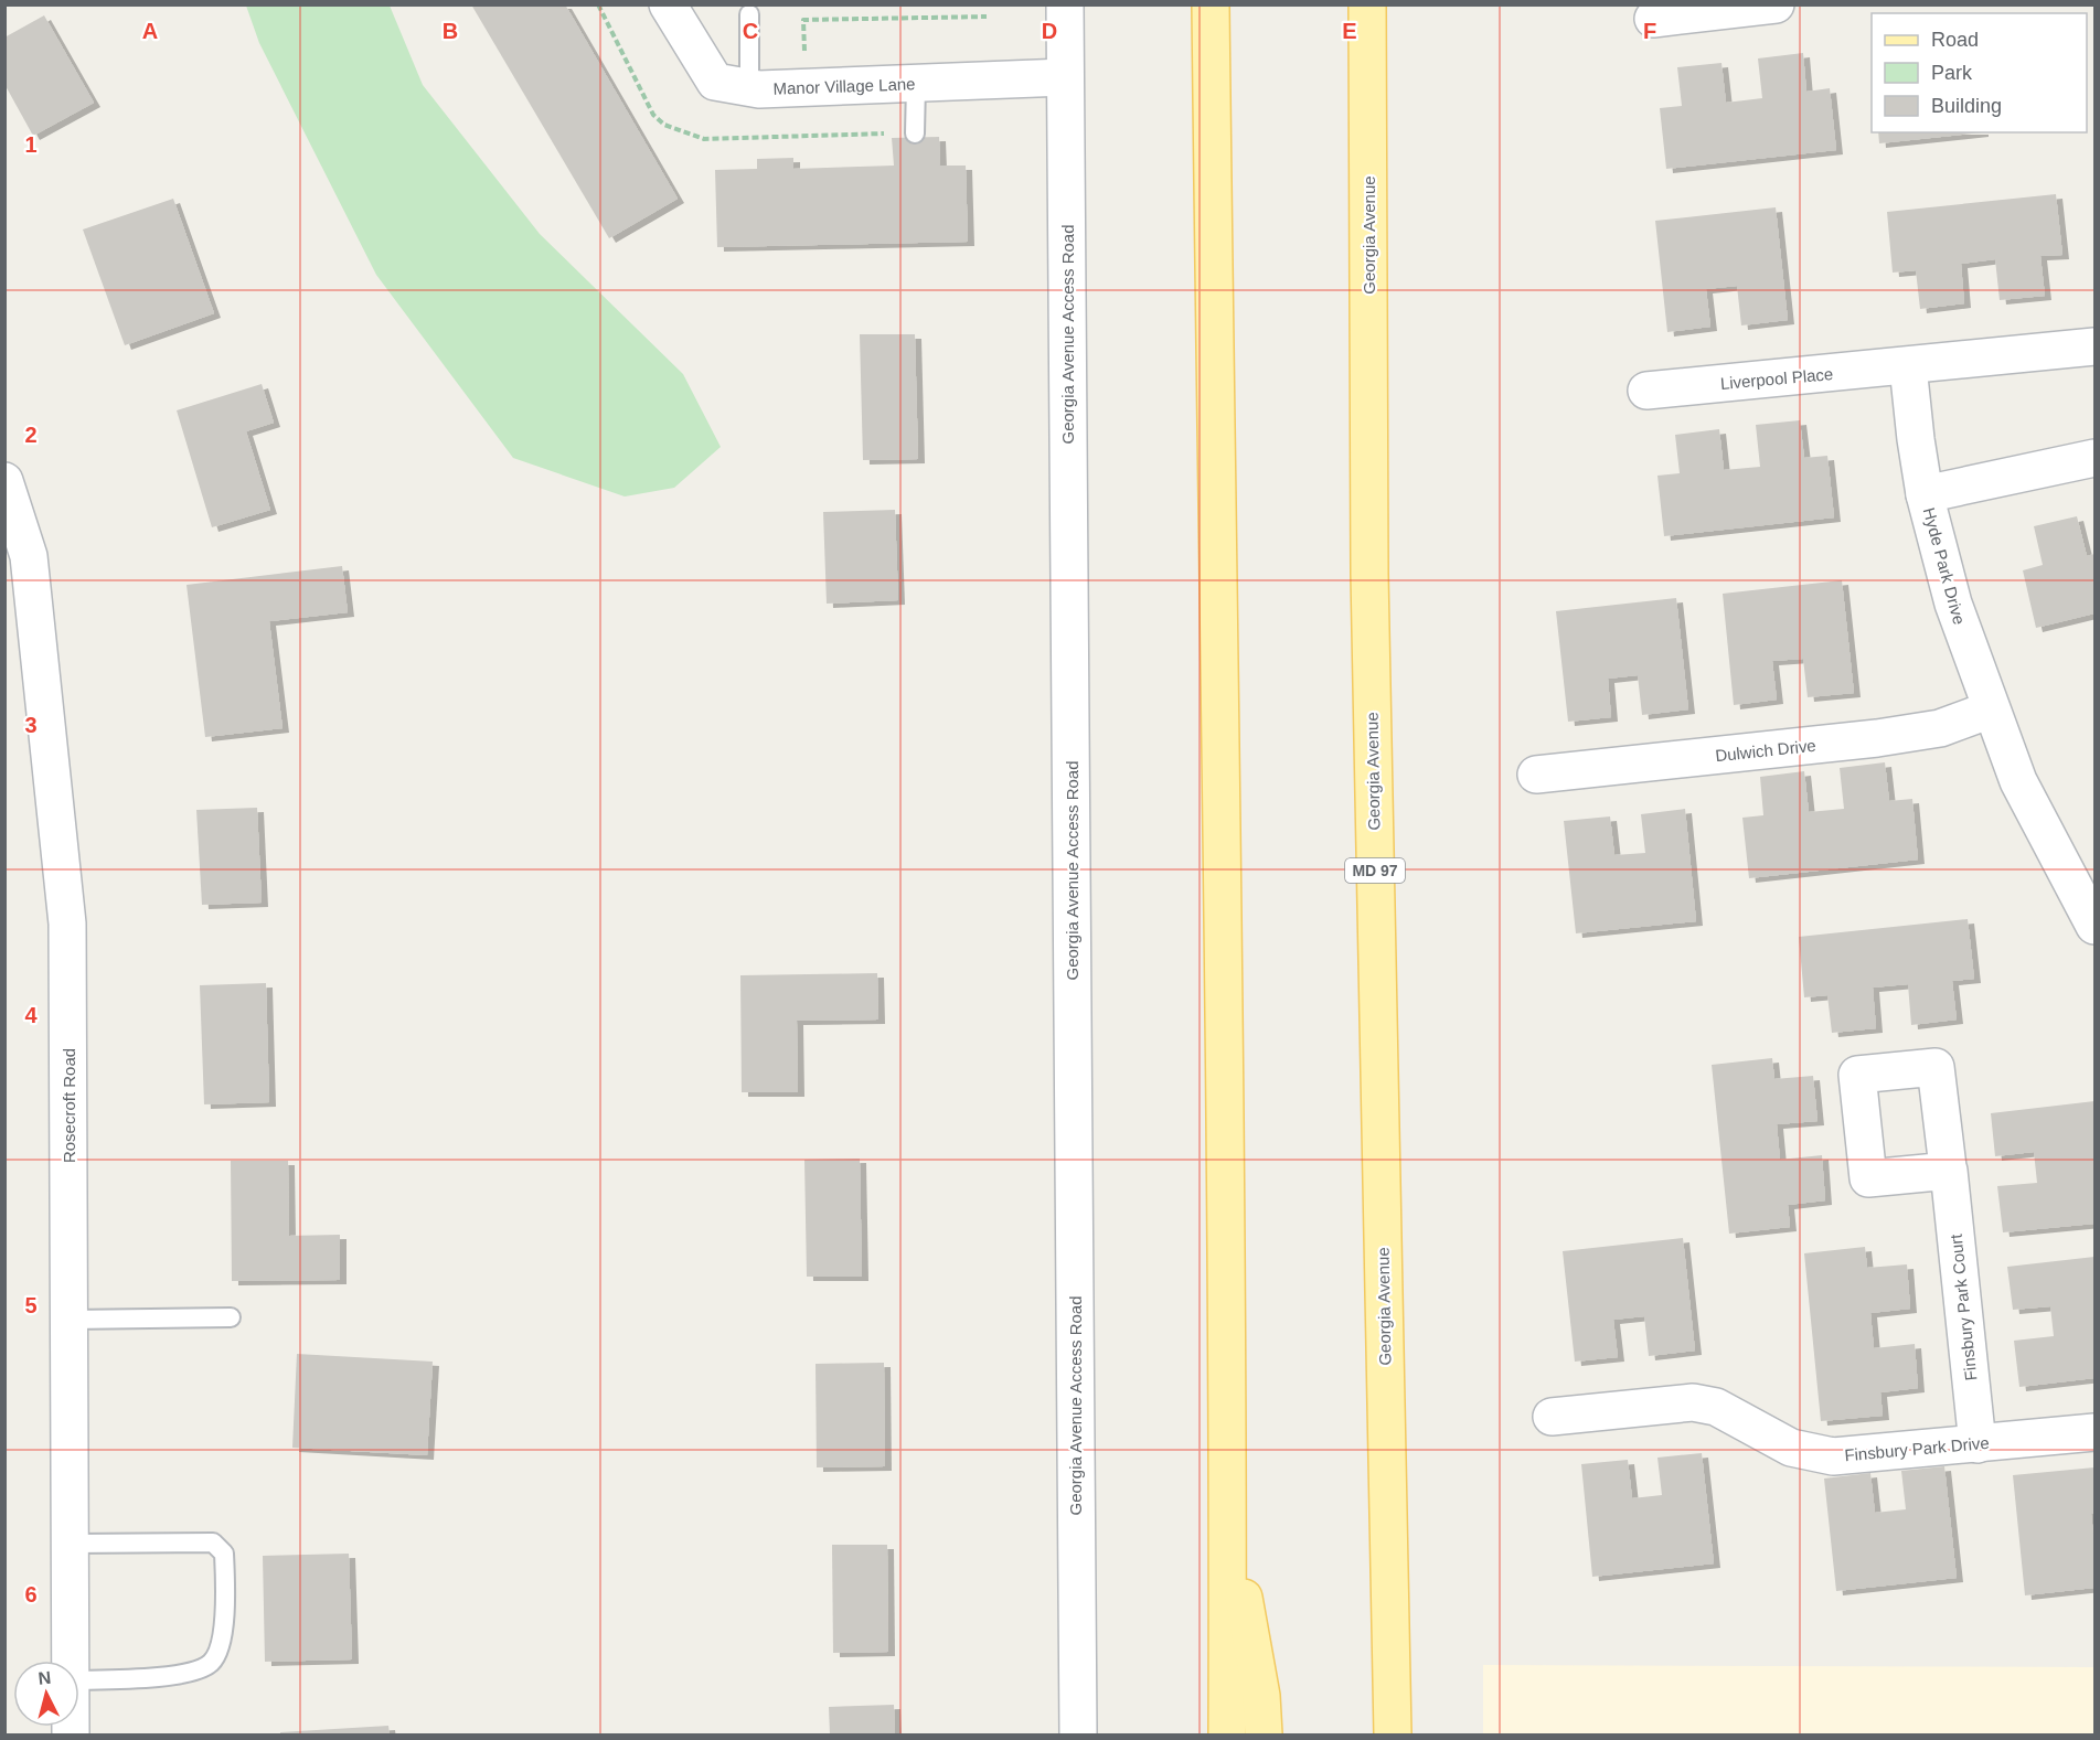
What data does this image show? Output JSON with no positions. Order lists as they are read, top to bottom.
{
  "streets": {
    "main road": ["Georgia Avenue", "MD 97"],
    "street": [
      "Manor Village Lane",
      "Georgia Avenue Access Road",
      "Liverpool Place",
      "Hyde Park Drive",
      "Dulwich Drive",
      "Rosecroft Road",
      "Finsbury Park Court",
      "Finsbury Park Drive"
    ]
  },
  "crossings": [
    ["Manor Village Lane", "Georgia Avenue Access Road"],
    ["Liverpool Place", "Hyde Park Drive"],
    ["Hyde Park Drive", "Dulwich Drive"],
    ["Finsbury Park Court", "Finsbury Park Drive"]
  ],
  "legend": ["Road", "Park", "Building"],
  "north": "top",
  "grid": {
    "columns": [
      "A",
      "B",
      "C",
      "D",
      "E",
      "F"
    ],
    "rows": [
      "1",
      "2",
      "3",
      "4",
      "5",
      "6"
    ]
  }
}
